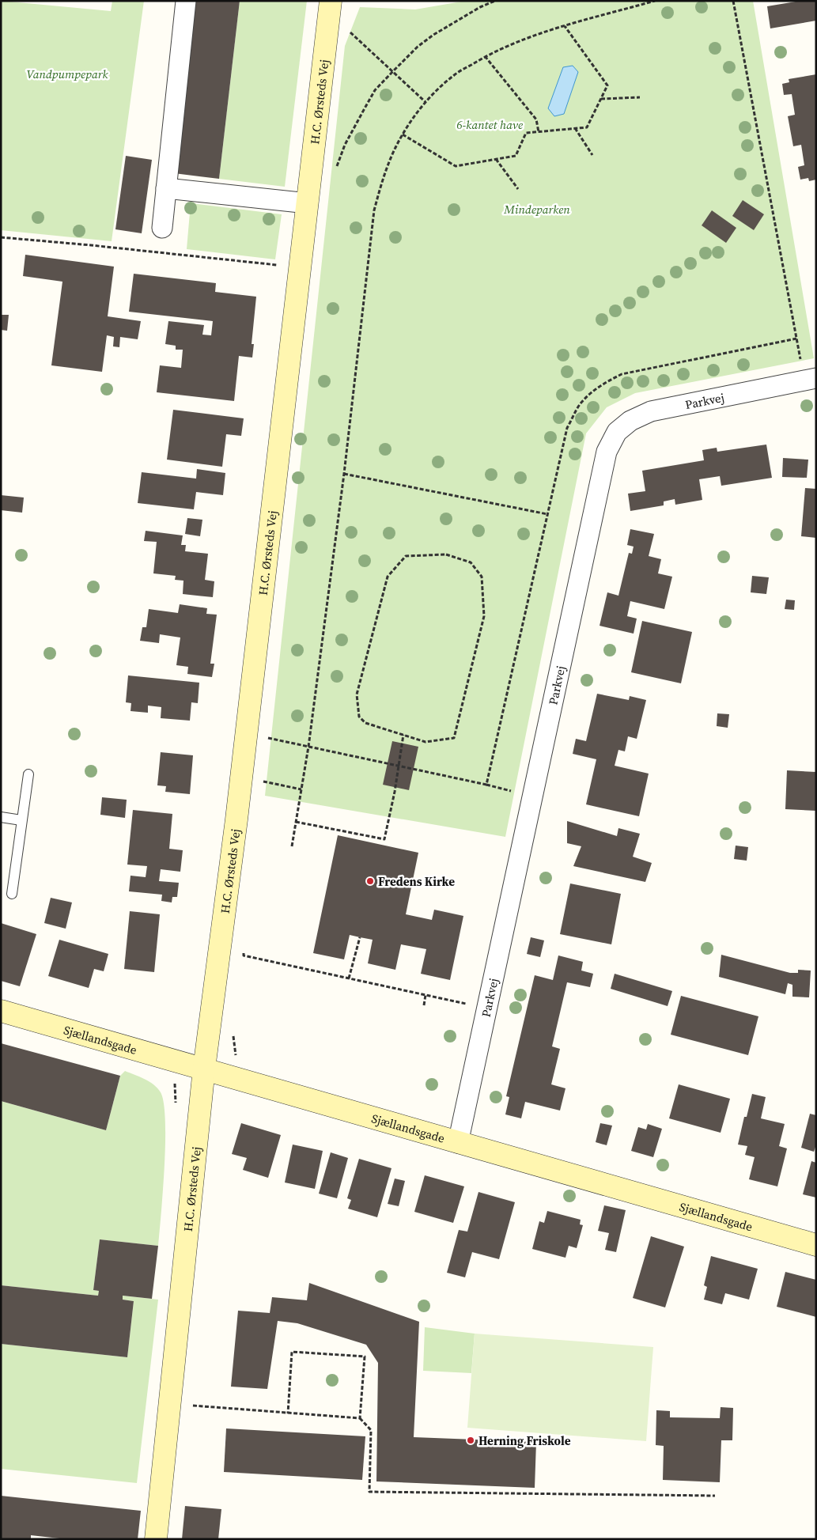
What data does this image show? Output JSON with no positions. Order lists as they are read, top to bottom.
{
  "streets": {
    "street": ["H.C. Ørsteds Vej", "Parkvej", "Sjællandsgade"]
  },
  "crossings": [
    ["H.C. Ørsteds Vej", "Sjællandsgade"],
    ["Parkvej", "Sjællandsgade"]
  ],
  "parks": ["Vandpumpepark", "6-kantet have", "Mindeparken"],
  "places": ["Fredens Kirke", "Herning Friskole"]
}
